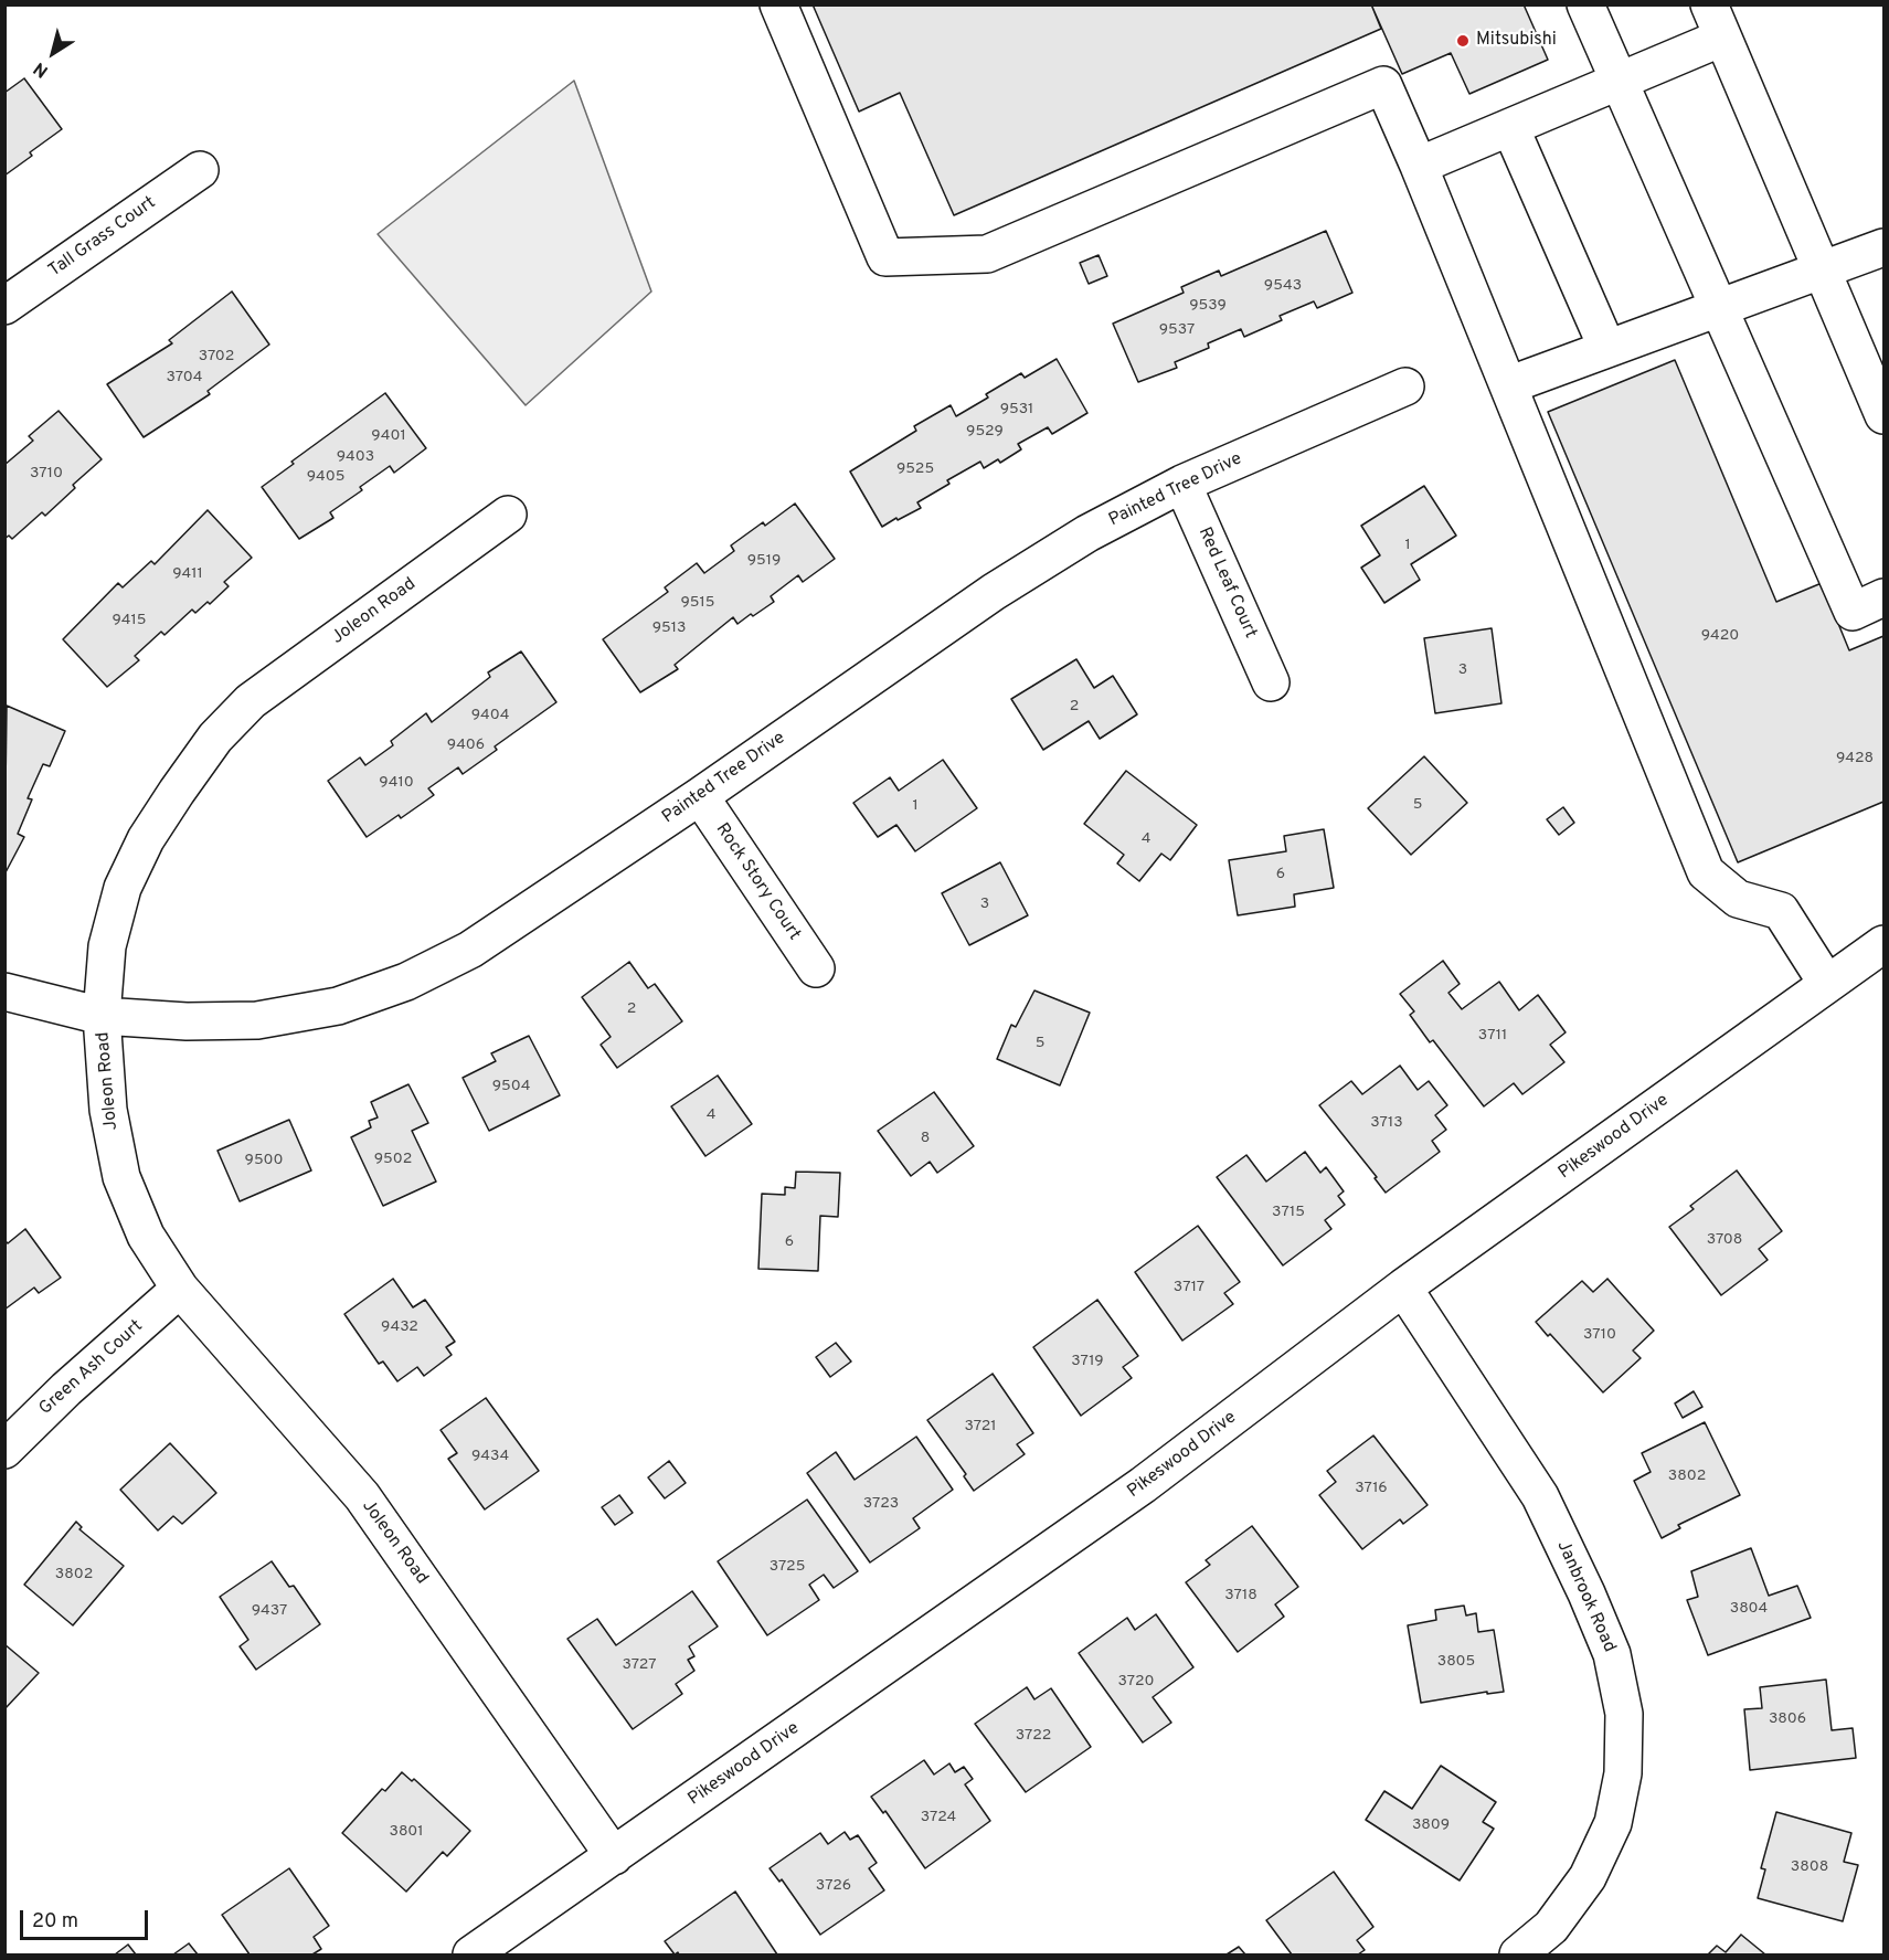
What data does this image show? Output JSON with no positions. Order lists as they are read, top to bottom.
{
  "streets": {
    "street": [
      "Tall Grass Court",
      "Painted Tree Drive",
      "Red Leaf Court",
      "Joleon Road",
      "Rock Story Court",
      "Pikeswood Drive",
      "Green Ash Court",
      "Janbrook Road"
    ]
  },
  "crossings": [
    ["Painted Tree Drive", "Red Leaf Court"],
    ["Painted Tree Drive", "Joleon Road"],
    ["Painted Tree Drive", "Rock Story Court"],
    ["Joleon Road", "Pikeswood Drive"],
    ["Joleon Road", "Green Ash Court"],
    ["Pikeswood Drive", "Janbrook Road"]
  ],
  "places": ["Mitsubishi"],
  "house_numbers": [
    "9543",
    "9539",
    "9537",
    "3702",
    "3704",
    "9531",
    "9529",
    "9401",
    "9403",
    "9525",
    "3710",
    "9405",
    "1",
    "9519",
    "9411",
    "9515",
    "9415",
    "9513",
    "9420",
    "3",
    "2",
    "9404",
    "9406",
    "9428",
    "9410",
    "5",
    "1",
    "4",
    "6",
    "3",
    "2",
    "3711",
    "5",
    "9504",
    "4",
    "3713",
    "8",
    "9502",
    "9500",
    "3715",
    "3708",
    "6",
    "3717",
    "9432",
    "3710",
    "3719",
    "3721",
    "9434",
    "3802",
    "3716",
    "3723",
    "3725",
    "3802",
    "3718",
    "3804",
    "9437",
    "3805",
    "3727",
    "3720",
    "3806",
    "3722",
    "3724",
    "3809",
    "3801",
    "3808",
    "3726"
  ],
  "scale_bar": "20 m",
  "north": "bottom left"
}
